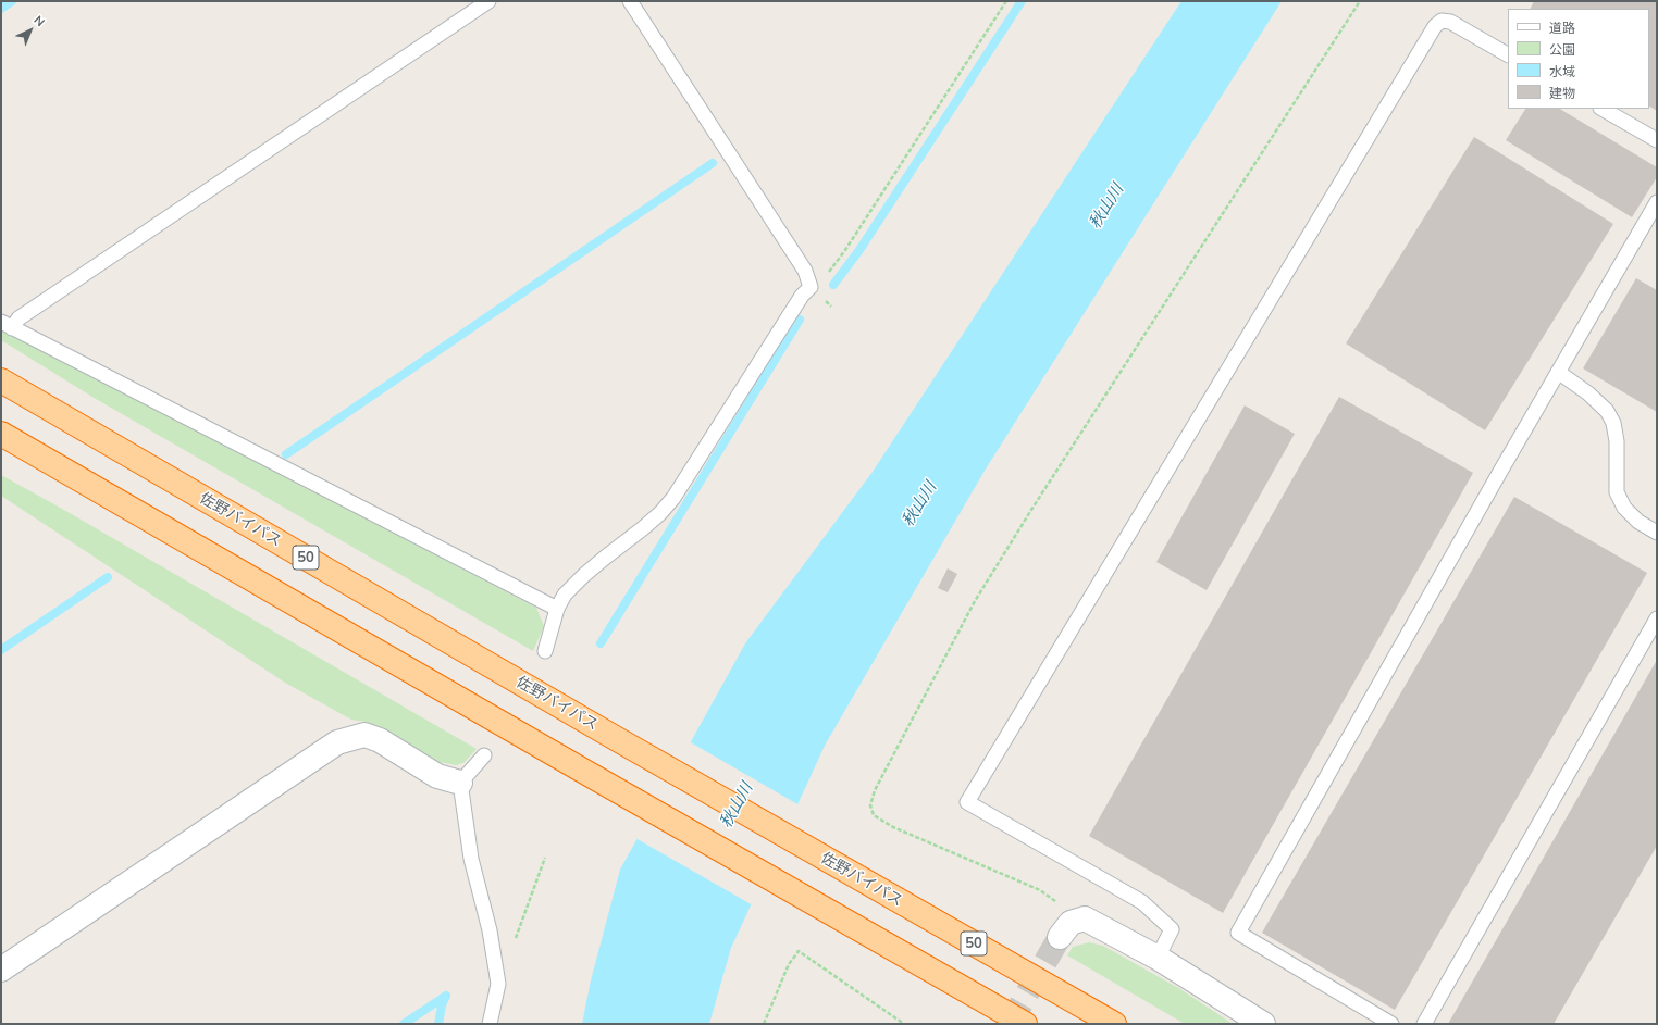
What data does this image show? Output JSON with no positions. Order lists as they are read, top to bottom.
{
  "streets": {
    "highway": ["佐野バイパス", "50"]
  },
  "water": ["秋山川"],
  "legend": [
    "道路",
    "公園",
    "水域",
    "建物"
  ],
  "north": "top right"
}
